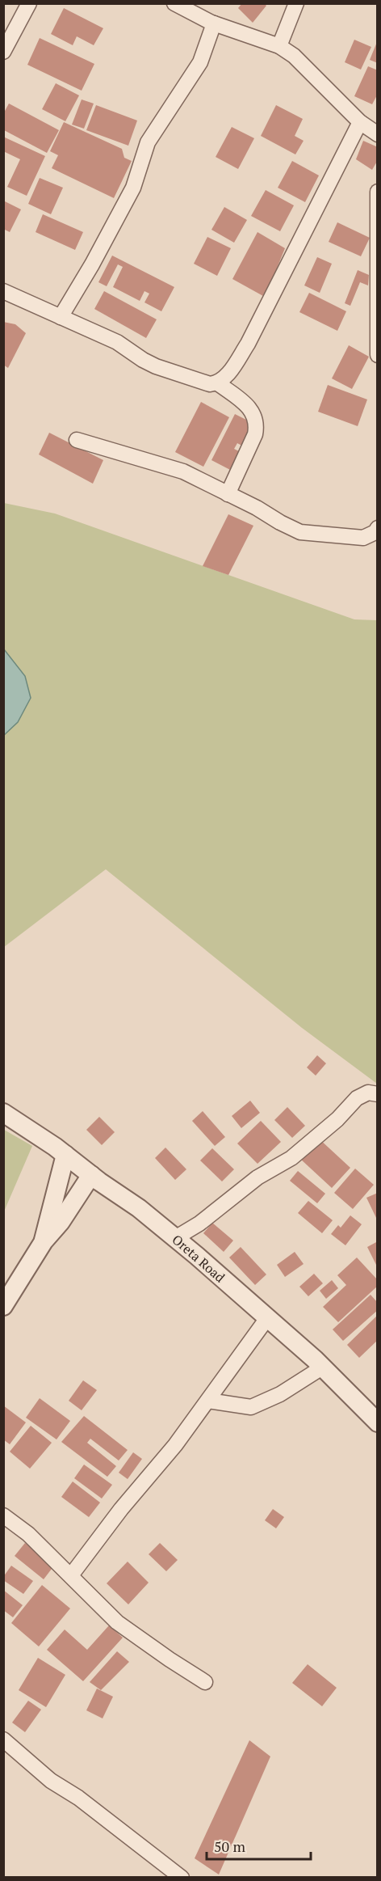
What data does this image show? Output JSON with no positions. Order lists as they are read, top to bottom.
{
  "streets": {
    "street": ["Oreta Road"]
  },
  "scale_bar": "50 m"
}
